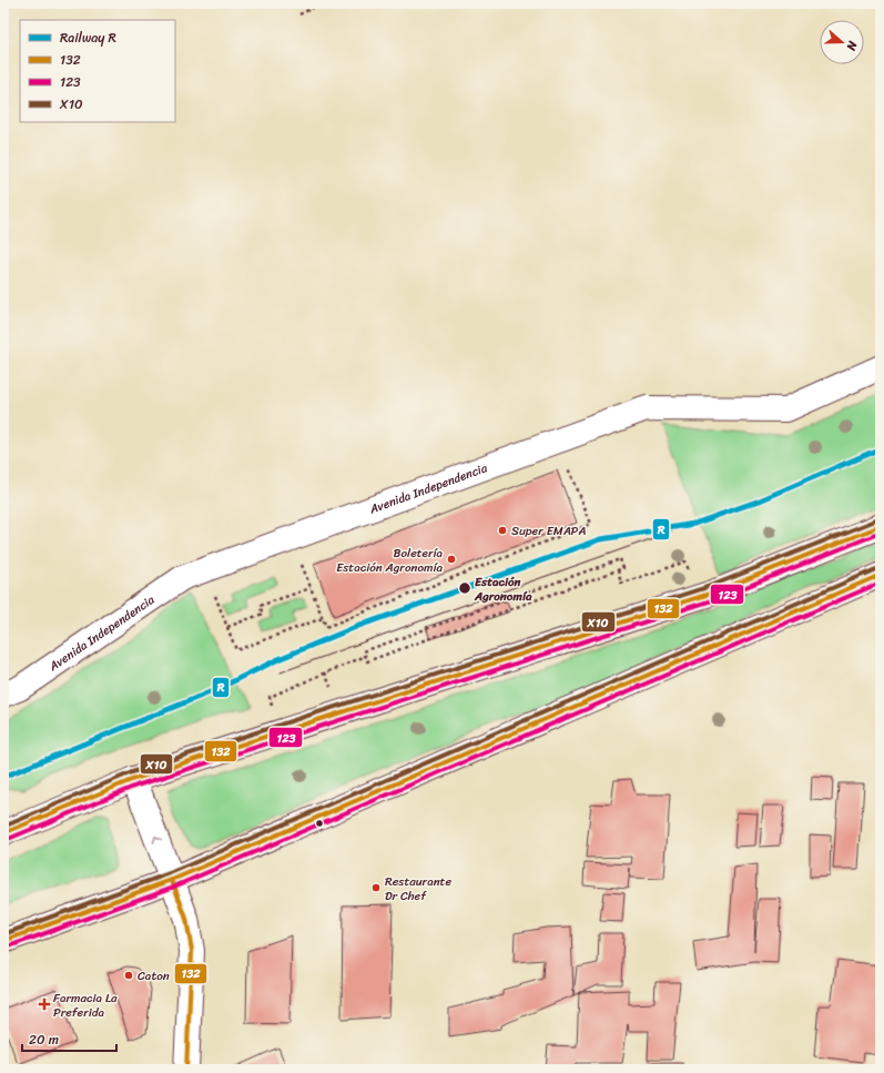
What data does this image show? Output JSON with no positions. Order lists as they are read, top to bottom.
{
  "streets": {
    "main road": ["Avenida Independencia"]
  },
  "places": {
    "other": [
      "Super EMAPA",
      "Boletería Estación Agronomía",
      "Estación Agronomía",
      "Restaurante Dr Chef",
      "Caton"
    ],
    "health": ["Farmacia La Preferida"]
  },
  "lines": [
    "rail line R",
    "transit line X10",
    "transit line 132",
    "transit line 123"
  ],
  "legend": [
    "Railway R",
    "132",
    "123",
    "X10"
  ],
  "scale_bar": "20 m",
  "north": "right"
}
